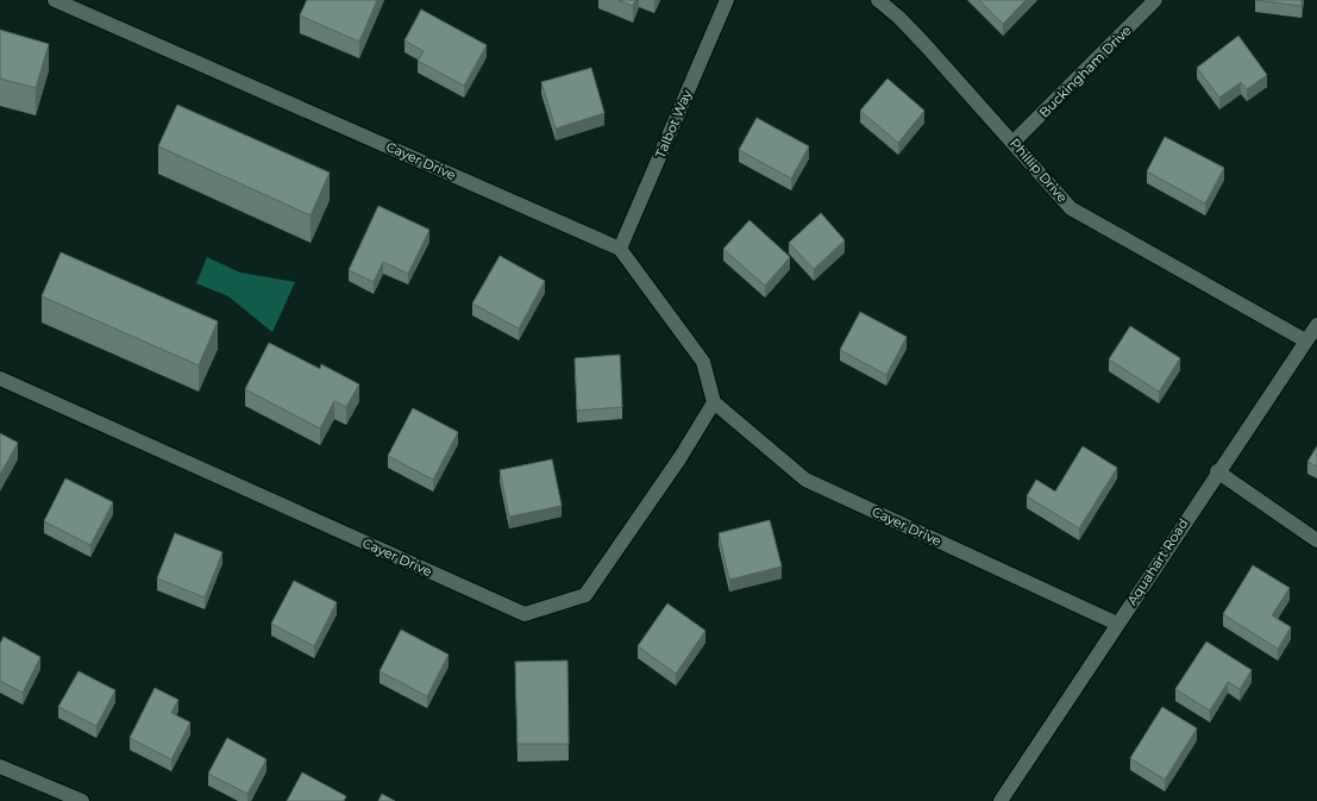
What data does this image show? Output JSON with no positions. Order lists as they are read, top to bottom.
{
  "streets": {
    "street": [
      "Buckingham Drive",
      "Talbot Way",
      "Cayer Drive",
      "Phillip Drive",
      "Aquahart Road"
    ]
  },
  "crossings": [
    ["Buckingham Drive", "Phillip Drive"],
    ["Talbot Way", "Cayer Drive"],
    ["Cayer Drive", "Aquahart Road"],
    ["Phillip Drive", "Aquahart Road"]
  ]
}
